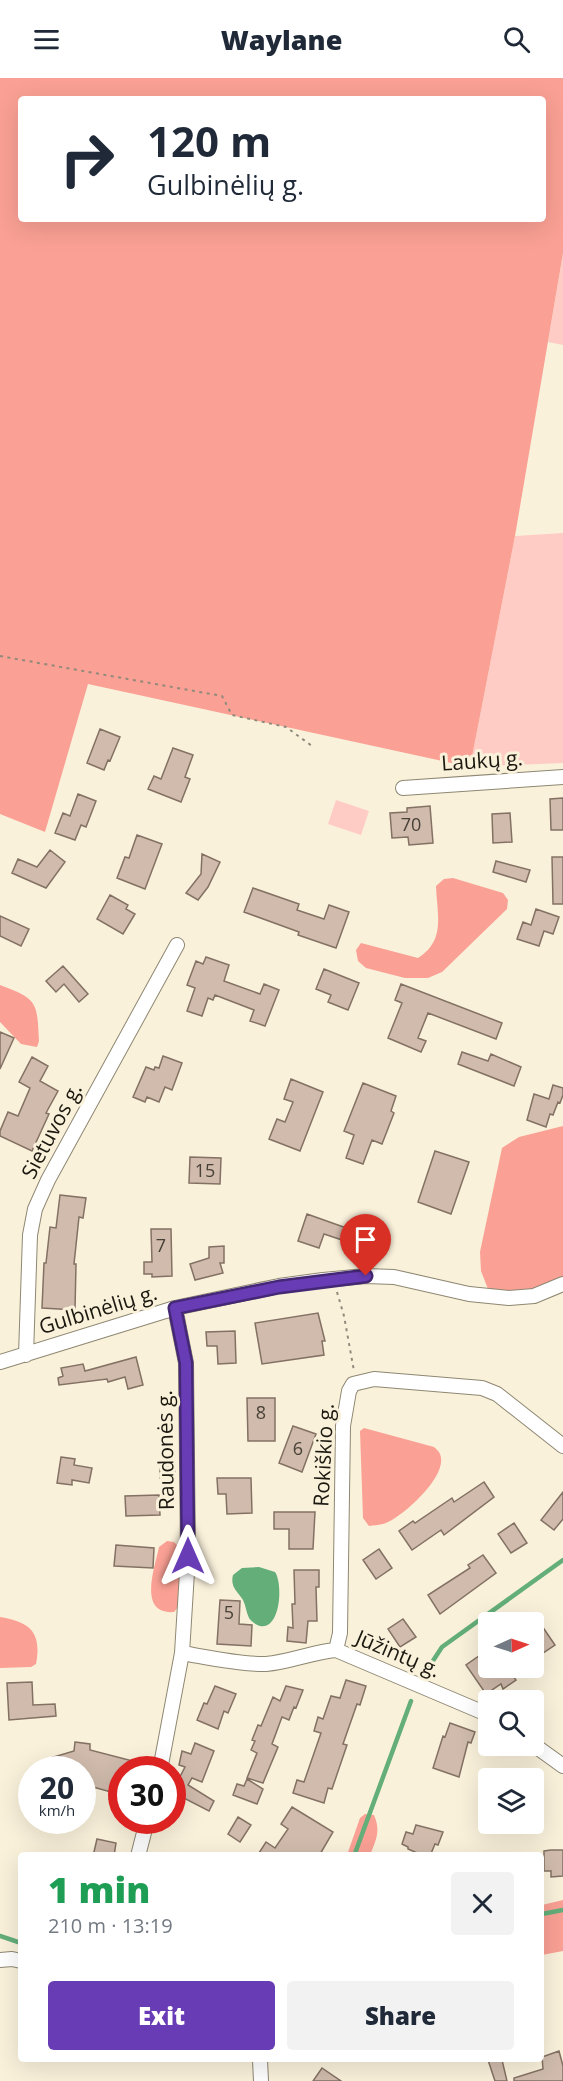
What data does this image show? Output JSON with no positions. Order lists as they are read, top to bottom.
{
  "streets": {
    "street": [
      "Laukų g.",
      "Sietuvos g.",
      "Gulbinėlių g.",
      "Raudonės g.",
      "Rokiškio g.",
      "Jūžintų g."
    ]
  },
  "crossings": [
    ["Sietuvos g.", "Gulbinėlių g."],
    ["Gulbinėlių g.", "Raudonės g."],
    ["Raudonės g.", "Jūžintų g."],
    ["Rokiškio g.", "Jūžintų g."]
  ],
  "house_numbers": [
    "70",
    "15",
    "7",
    "8",
    "6",
    "5"
  ],
  "north": "right",
  "page": {
    "header": "Waylane",
    "turn": ["120 m", "Gulbinėlių g."],
    "speed": "20 km/h",
    "limit": "30",
    "heading": ["1 min", "210 m · 13:19"],
    "buttons": ["Exit", "Share"]
  }
}
